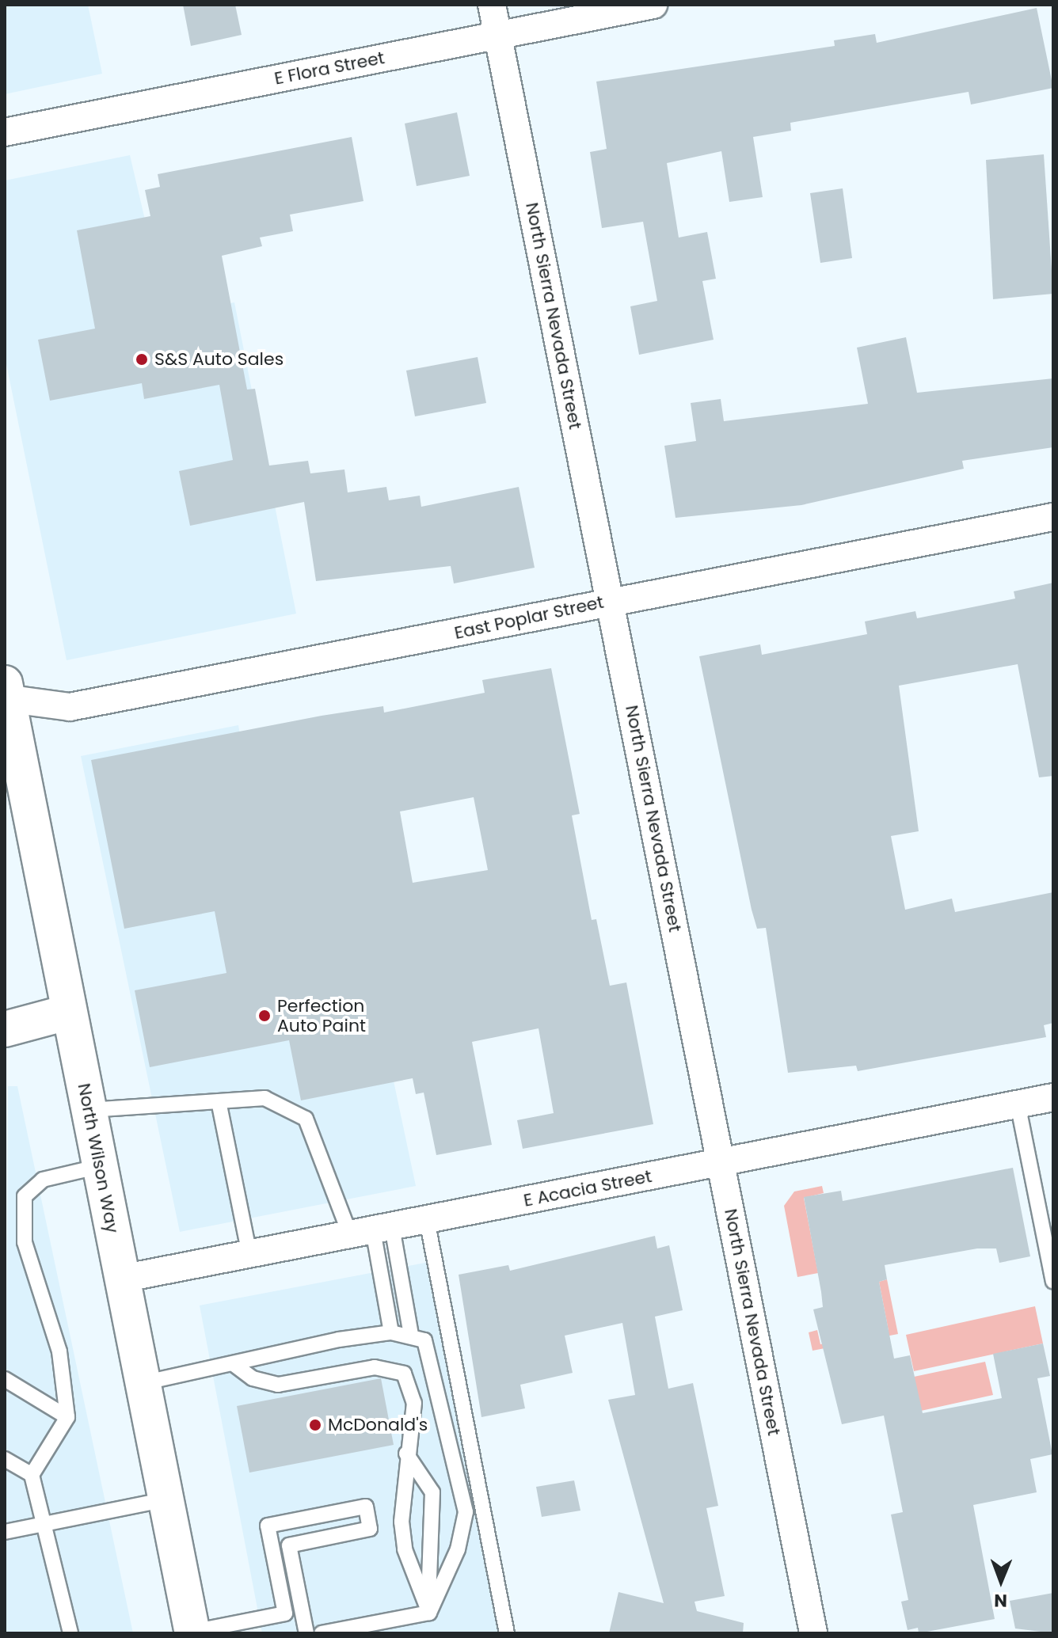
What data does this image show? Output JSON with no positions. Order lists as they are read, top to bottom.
{
  "streets": {
    "main road": ["North Wilson Way"],
    "street": [
      "E Flora Street",
      "North Sierra Nevada Street",
      "East Poplar Street",
      "E Acacia Street"
    ]
  },
  "crossings": [
    ["E Flora Street", "North Sierra Nevada Street"],
    ["North Sierra Nevada Street", "East Poplar Street"],
    ["North Sierra Nevada Street", "E Acacia Street"],
    ["East Poplar Street", "North Wilson Way"],
    ["North Wilson Way", "E Acacia Street"]
  ],
  "places": ["S&S Auto Sales", "Perfection Auto Paint", "McDonald's"],
  "north": "bottom"
}
